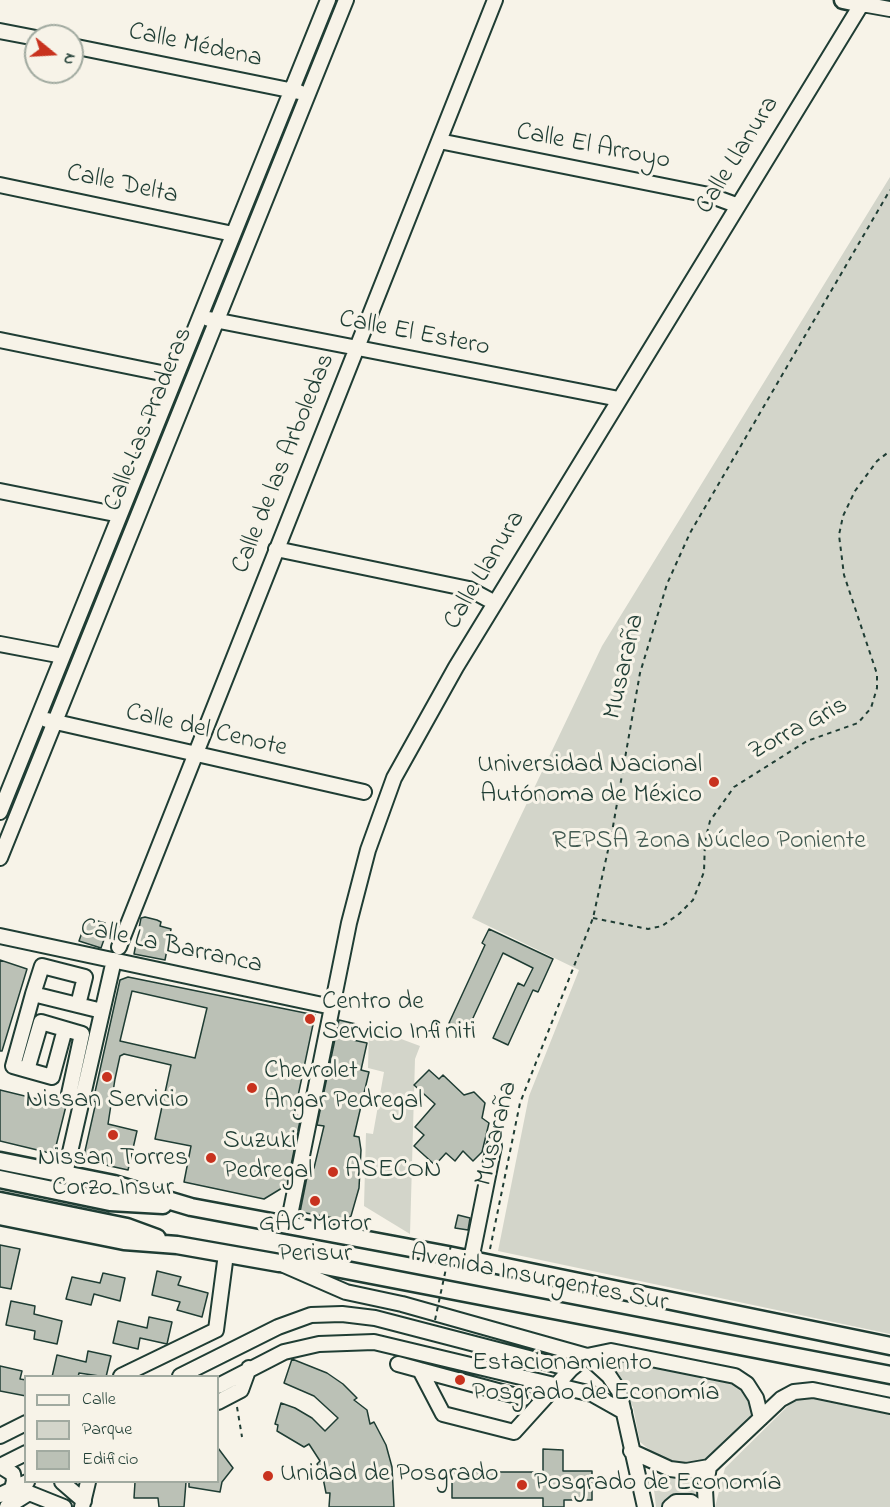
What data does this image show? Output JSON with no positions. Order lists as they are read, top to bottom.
{
  "streets": {
    "main road": ["Avenida Insurgentes Sur"],
    "street": [
      "Calle Médena",
      "Calle El Arroyo",
      "Calle Llanura",
      "Calle Delta",
      "Calle El Estero",
      "Calle Las Praderas",
      "Calle de las Arboledas",
      "Calle del Cenote",
      "Calle La Barranca"
    ],
    "path": ["Musaraña", "Zorra Gris"]
  },
  "crossings": [
    ["Calle Médena", "Calle Las Praderas"],
    ["Calle El Arroyo", "Calle Llanura"],
    ["Calle El Arroyo", "Calle de las Arboledas"],
    ["Calle Llanura", "Calle El Estero"],
    ["Calle Llanura", "Calle La Barranca"],
    ["Calle Llanura", "Avenida Insurgentes Sur"],
    ["Calle Delta", "Calle Las Praderas"],
    ["Calle El Estero", "Calle Las Praderas"],
    ["Calle El Estero", "Calle de las Arboledas"],
    ["Calle Las Praderas", "Calle del Cenote"],
    ["Calle de las Arboledas", "Calle del Cenote"],
    ["Calle de las Arboledas", "Calle La Barranca"],
    ["Calle de las Arboledas", "Avenida Insurgentes Sur"],
    ["Musaraña", "Zorra Gris"],
    ["Musaraña", "Avenida Insurgentes Sur"]
  ],
  "parks": ["REPSA Zona Núcleo Poniente"],
  "places": [
    "Universidad Nacional Autónoma de México",
    "Centro de Servicio Infiniti",
    "Nissan Servicio",
    "Chevrolet Angar Pedregal",
    "Nissan Torres Corzo Insur",
    "Suzuki Pedregal",
    "ASECON",
    "GAC Motor Perisur",
    "Estacionamiento Posgrado de Economía",
    "Unidad de Posgrado",
    "Posgrado de Economía"
  ],
  "legend": ["Calle", "Parque", "Edificio"],
  "north": "right"
}
